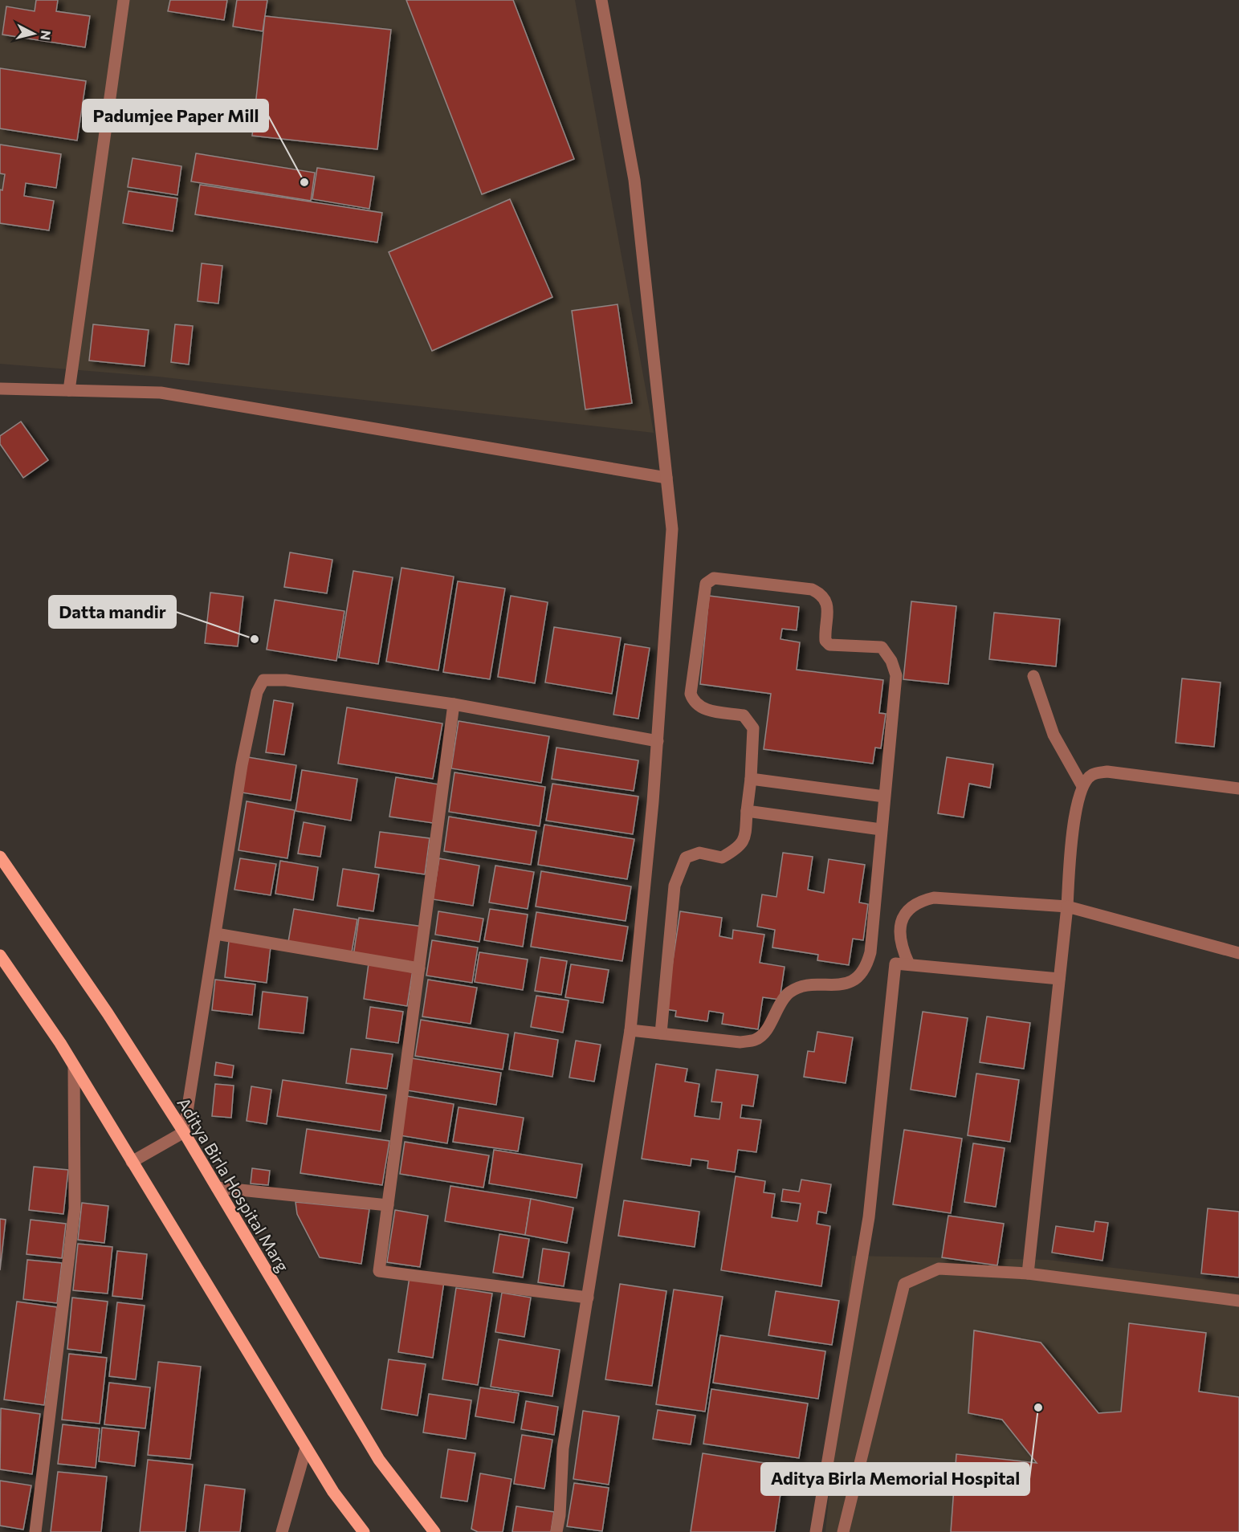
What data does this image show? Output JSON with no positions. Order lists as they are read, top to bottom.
{
  "streets": {
    "main road": ["Aditya Birla Hospital Marg"]
  },
  "places": ["Padumjee Paper Mill", "Datta mandir", "Aditya Birla Memorial Hospital"],
  "north": "right"
}
